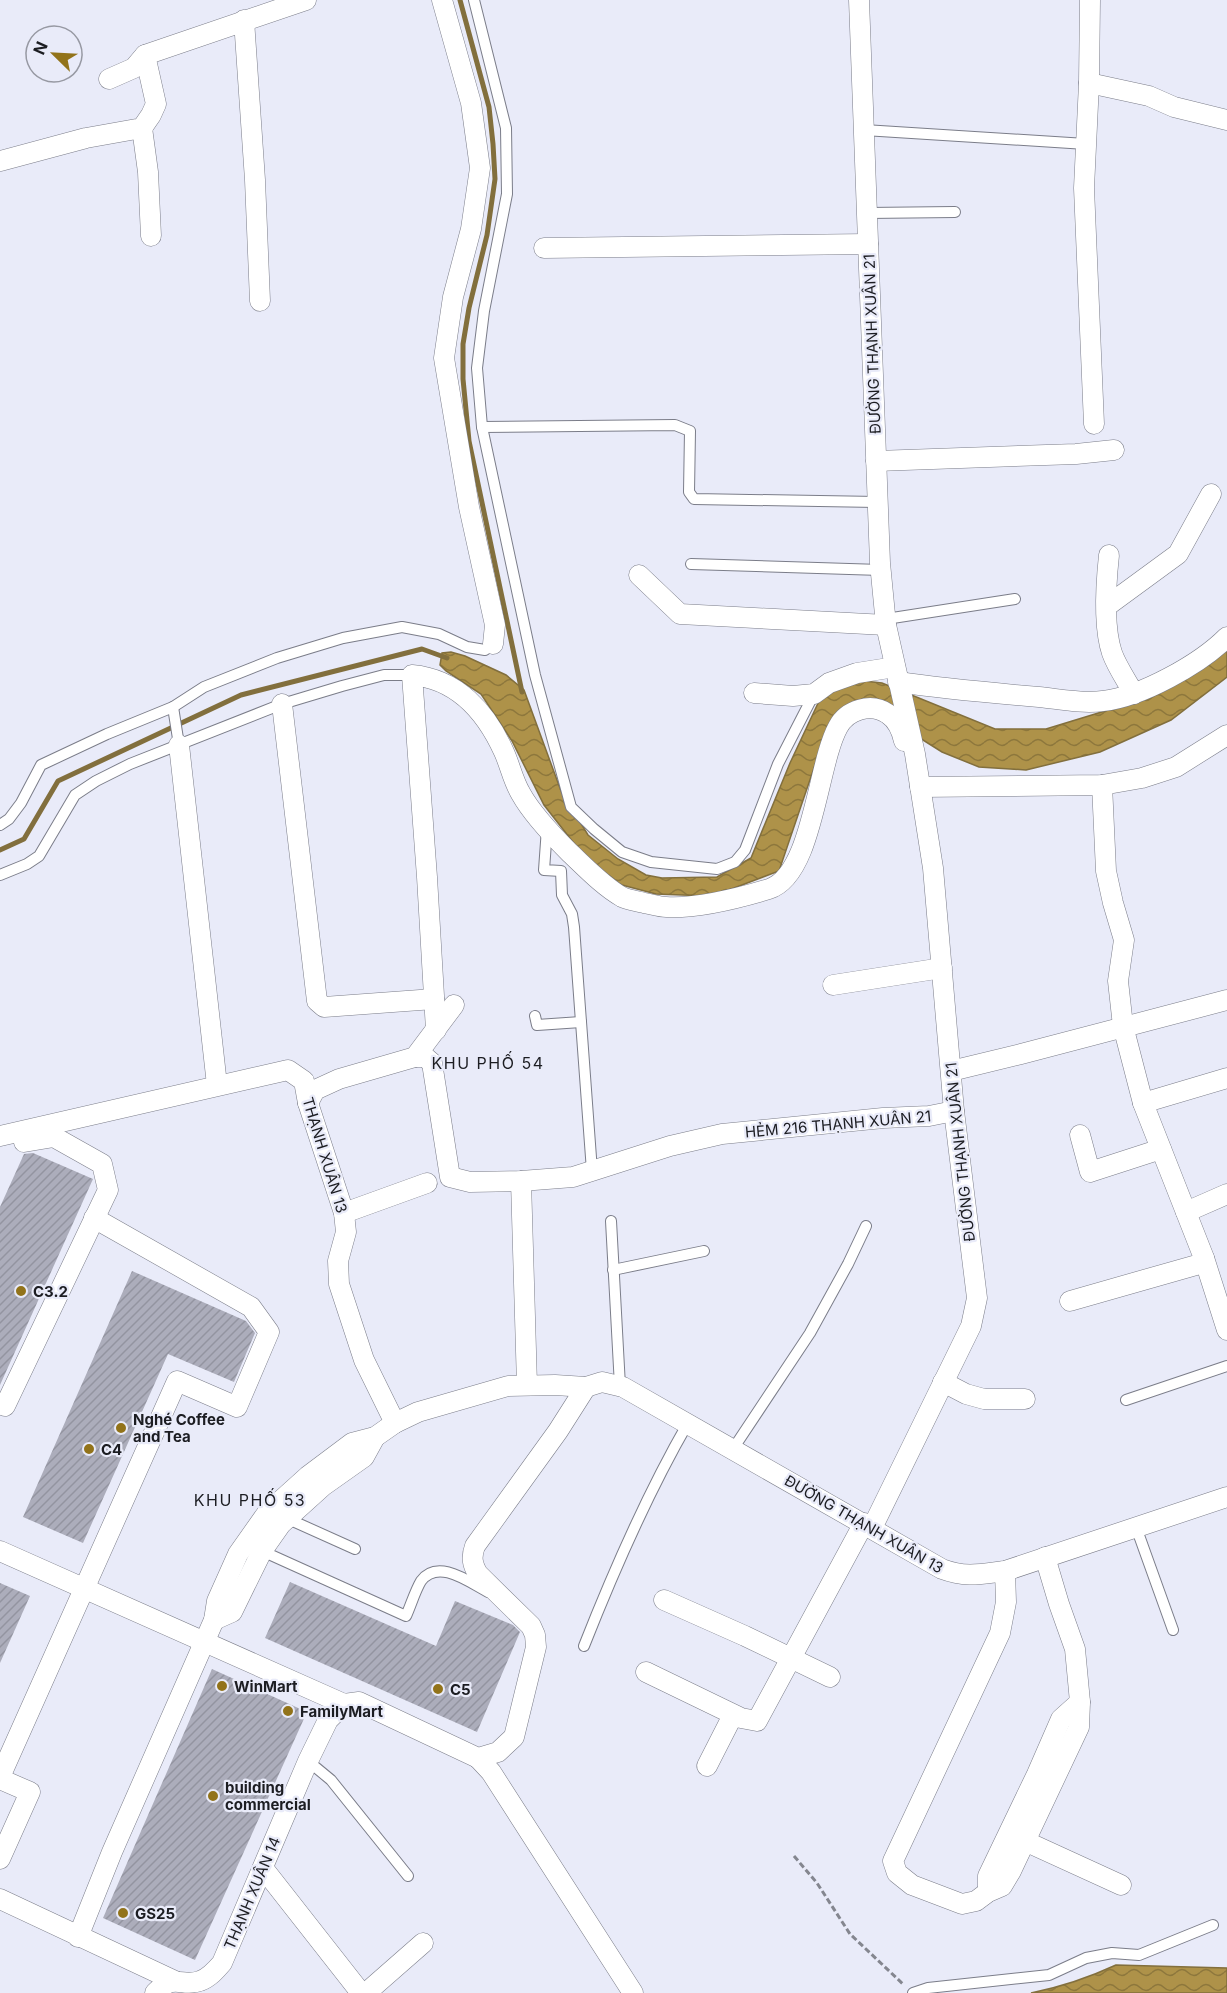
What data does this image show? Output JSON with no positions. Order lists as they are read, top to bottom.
{
  "streets": {
    "street": [
      "ĐƯỜNG THẠNH XUÂN 21",
      "HẺM 216 THẠNH XUÂN 21",
      "THẠNH XUÂN 13",
      "ĐƯỜNG THẠNH XUÂN 13",
      "THẠNH XUÂN 14"
    ]
  },
  "crossings": [
    ["ĐƯỜNG THẠNH XUÂN 21", "HẺM 216 THẠNH XUÂN 21"],
    ["ĐƯỜNG THẠNH XUÂN 21", "ĐƯỜNG THẠNH XUÂN 13"]
  ],
  "districts": ["KHU PHỐ 54", "KHU PHỐ 53"],
  "places": [
    "C3.2",
    "Nghé Coffee and Tea",
    "C4",
    "WinMart",
    "C5",
    "FamilyMart",
    "building commercial",
    "GS25"
  ],
  "north": "top left"
}
